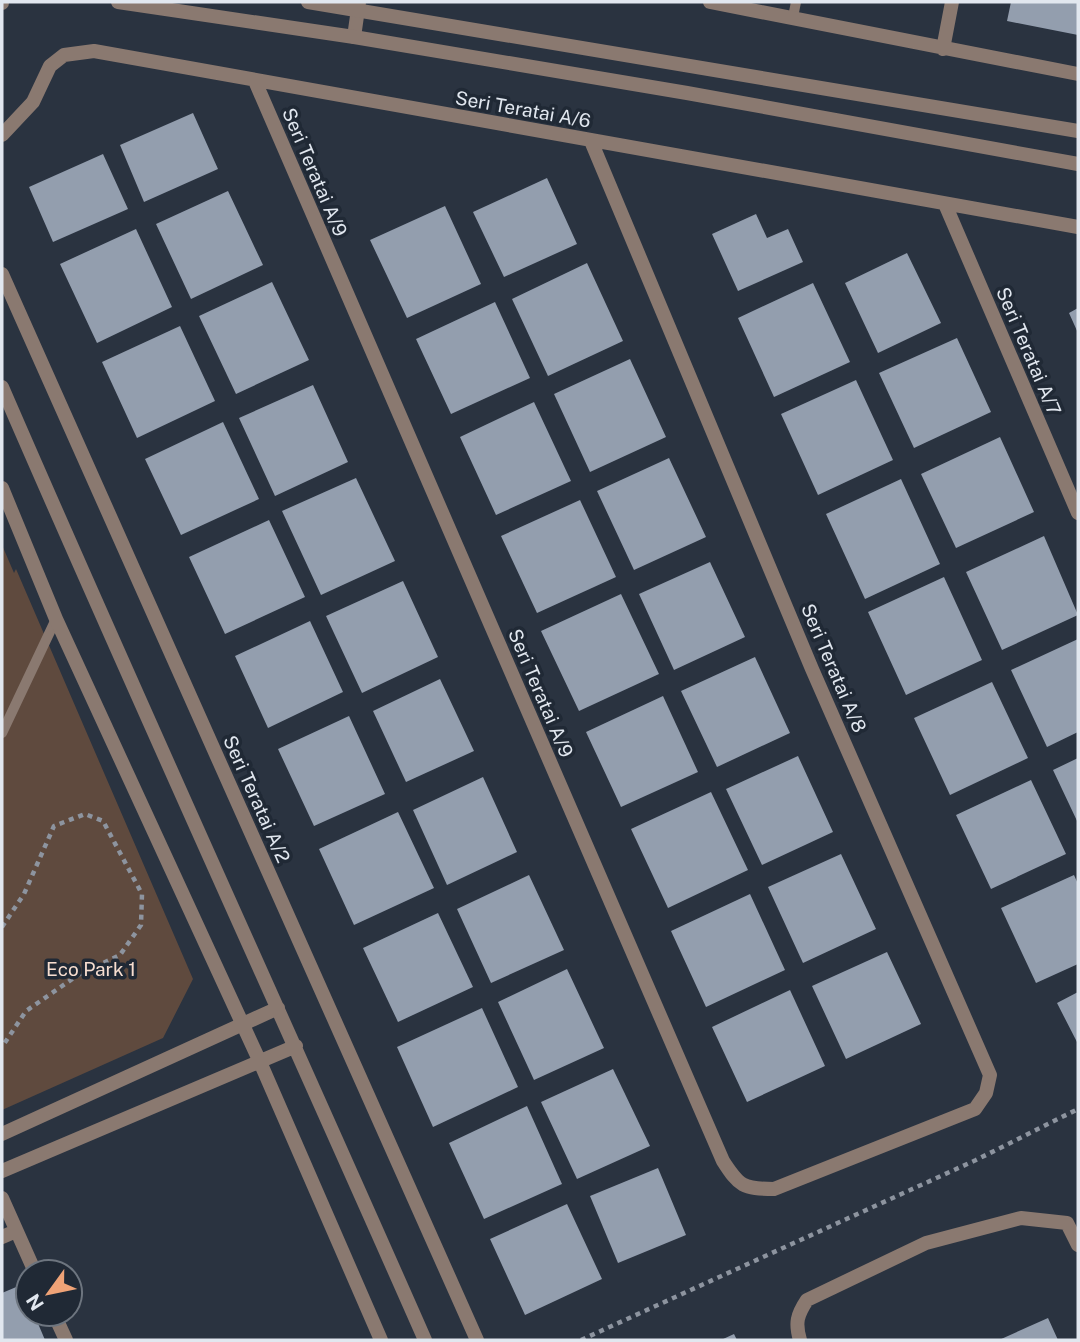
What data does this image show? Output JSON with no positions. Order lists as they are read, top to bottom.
{
  "streets": {
    "street": [
      "Seri Teratai A/6",
      "Seri Teratai A/9",
      "Seri Teratai A/7",
      "Seri Teratai A/8",
      "Seri Teratai A/2"
    ]
  },
  "crossings": [
    ["Seri Teratai A/6", "Seri Teratai A/9"],
    ["Seri Teratai A/6", "Seri Teratai A/7"],
    ["Seri Teratai A/6", "Seri Teratai A/8"],
    ["Seri Teratai A/9", "Seri Teratai A/8"]
  ],
  "parks": ["Eco Park 1"],
  "north": "bottom left"
}
